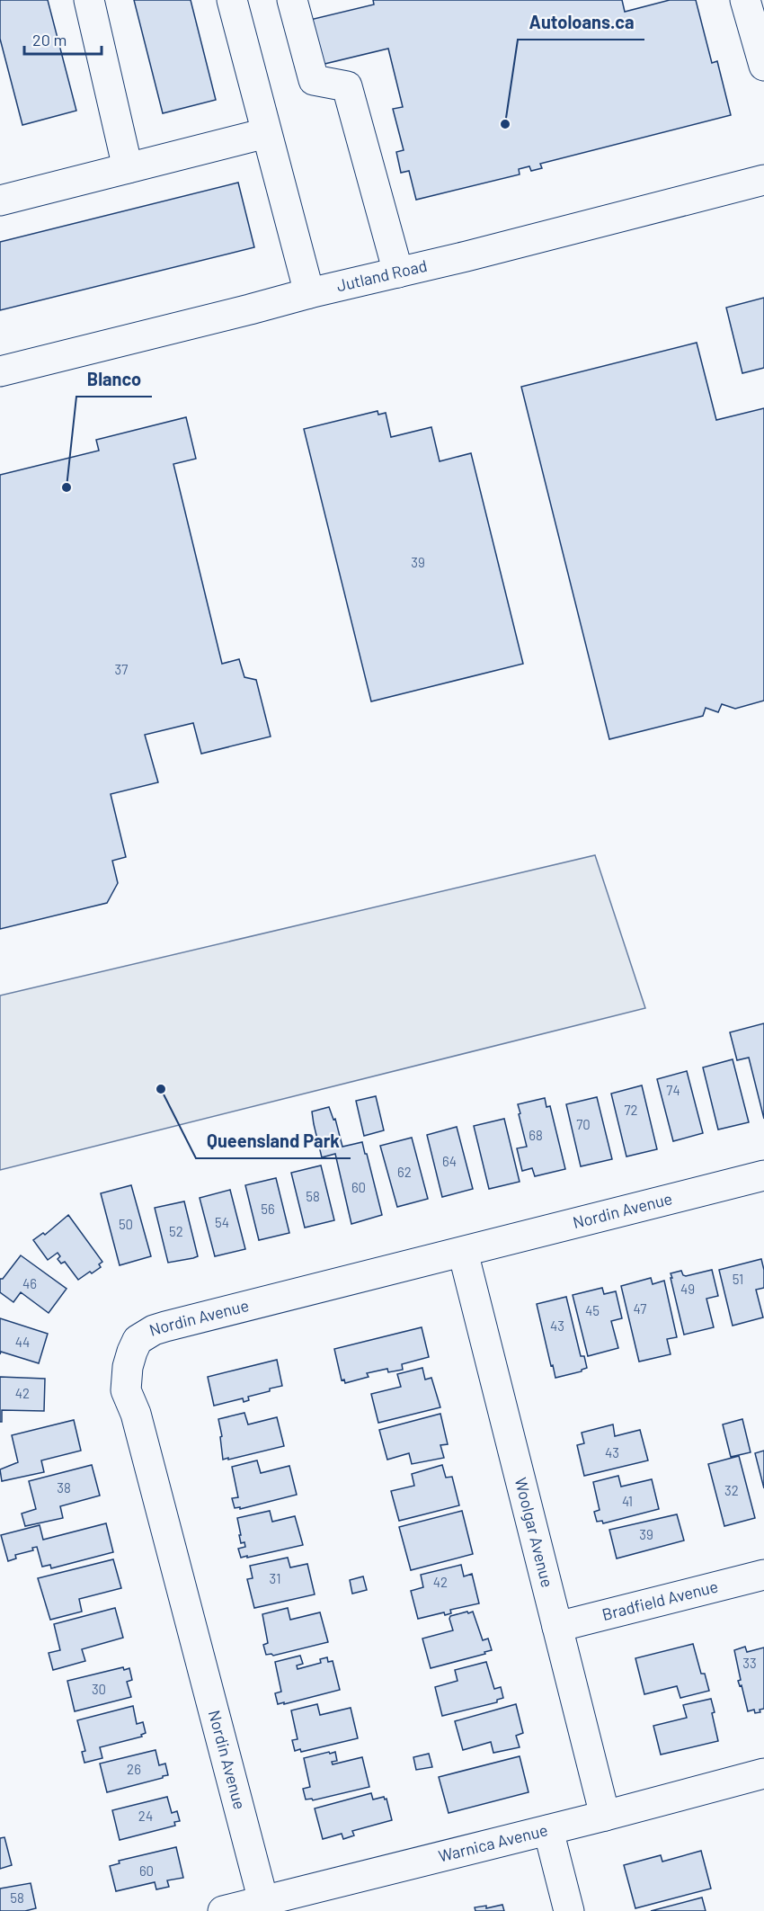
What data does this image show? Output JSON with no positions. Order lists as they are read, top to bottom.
{
  "streets": {
    "street": [
      "Jutland Road",
      "Nordin Avenue",
      "Woolgar Avenue",
      "Bradfield Avenue",
      "Warnica Avenue"
    ]
  },
  "crossings": [
    ["Nordin Avenue", "Woolgar Avenue"],
    ["Nordin Avenue", "Warnica Avenue"],
    ["Woolgar Avenue", "Bradfield Avenue"],
    ["Woolgar Avenue", "Warnica Avenue"]
  ],
  "places": ["Autoloans.ca", "Blanco", "Queensland Park"],
  "house_numbers": [
    "39",
    "37",
    "74",
    "72",
    "70",
    "68",
    "64",
    "62",
    "60",
    "58",
    "56",
    "54",
    "50",
    "52",
    "51",
    "46",
    "49",
    "47",
    "45",
    "43",
    "44",
    "42",
    "43",
    "38",
    "32",
    "41",
    "39",
    "31",
    "42",
    "33",
    "30",
    "26",
    "24",
    "60",
    "58"
  ],
  "scale_bar": "20 m"
}
